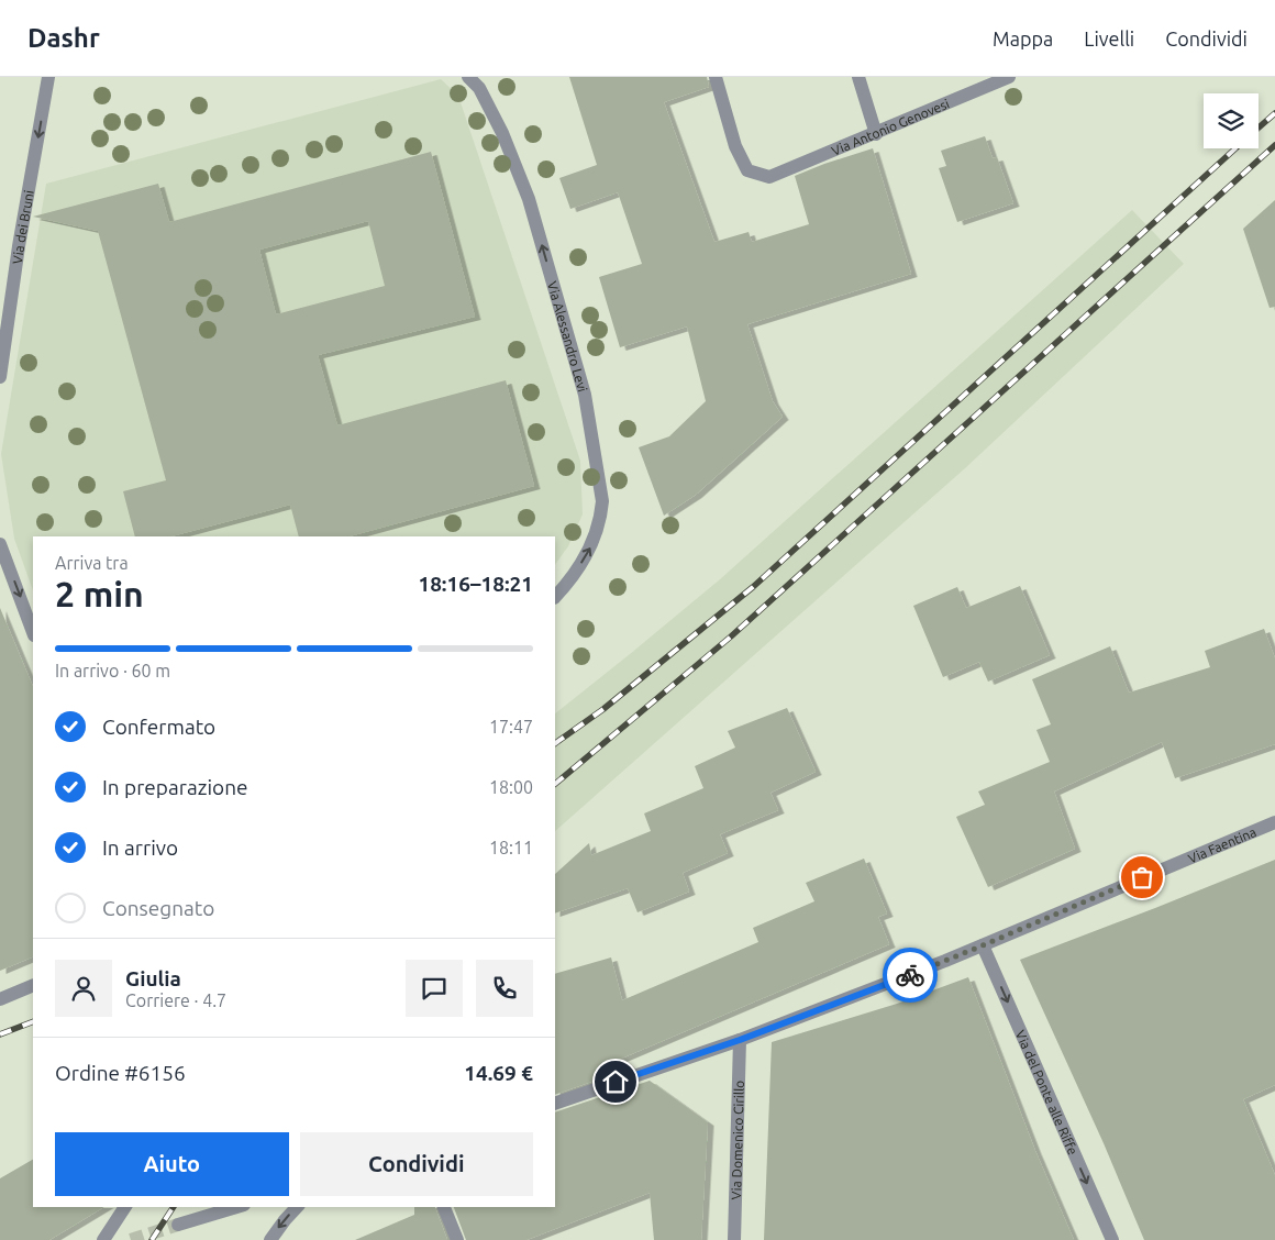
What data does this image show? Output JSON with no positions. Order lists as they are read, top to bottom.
{
  "streets": {
    "street": [
      "Via Antonio Genovesi",
      "Via dei Bruni",
      "Via Alessandro Levi",
      "Via Faentina",
      "Via del Ponte alle Riffe",
      "Via Domenico Cirillo"
    ]
  },
  "crossings": [
    ["Via Faentina", "Via del Ponte alle Riffe"],
    ["Via Faentina", "Via Domenico Cirillo"]
  ],
  "one_way": ["Via dei Bruni", "Via Alessandro Levi", "Via del Ponte alle Riffe"],
  "page": {
    "header": "Dashr",
    "nav": ["Mappa", "Livelli", "Condividi"],
    "heading": ["2 min", "Arriva tra", "18:16–18:21"],
    "panel": [
      "Giulia",
      "Corriere · 4.7",
      "Ordine #6156",
      "14.69 €"
    ],
    "bar": "In arrivo · 60 m",
    "list": [
      ["Confermato", "17:47"],
      ["In preparazione", "18:00"],
      ["In arrivo", "18:11"],
      "Consegnato"
    ],
    "buttons": ["Aiuto", "Condividi"]
  }
}
